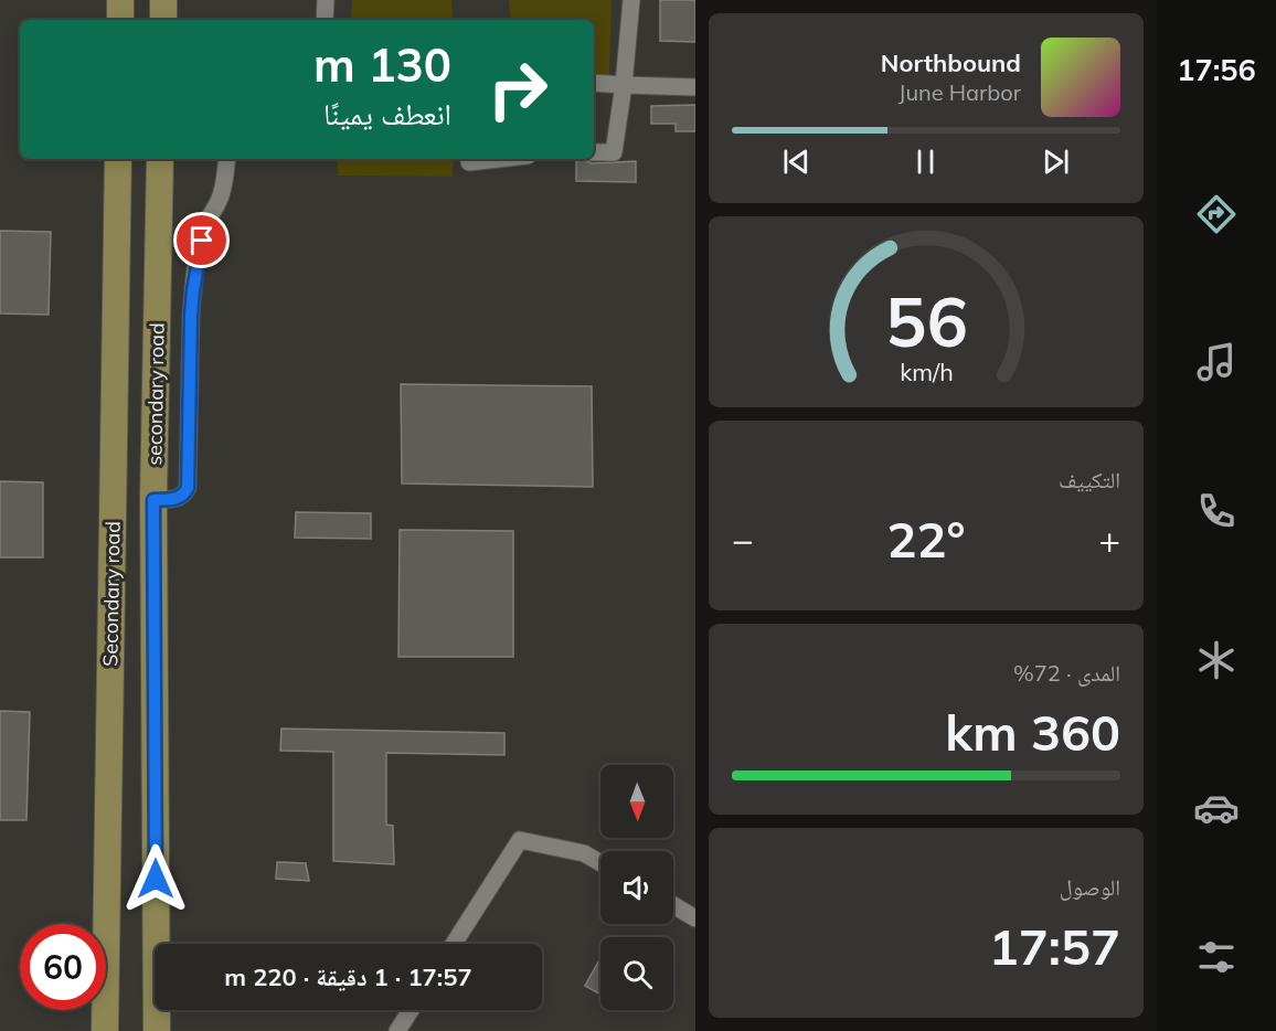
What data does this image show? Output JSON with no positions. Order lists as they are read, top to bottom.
{
  "streets": {
    "main road": ["secondary road", "Secondary road"]
  },
  "north": "bottom",
  "page": {
    "tabs": "17:56",
    "turn": ["130 m", "انعطف يمينًا"],
    "song": ["Northbound", "June Harbor"],
    "tile": [
      "التكييف",
      ["المدى · 72%", "360 km"],
      ["الوصول", "17:57"]
    ],
    "heat": ["−", "22°", "+"],
    "limit": "60",
    "trip": "17:57 · 1 دقيقة · 220 m",
    "gauge": ["56", "km/h"]
  }
}
